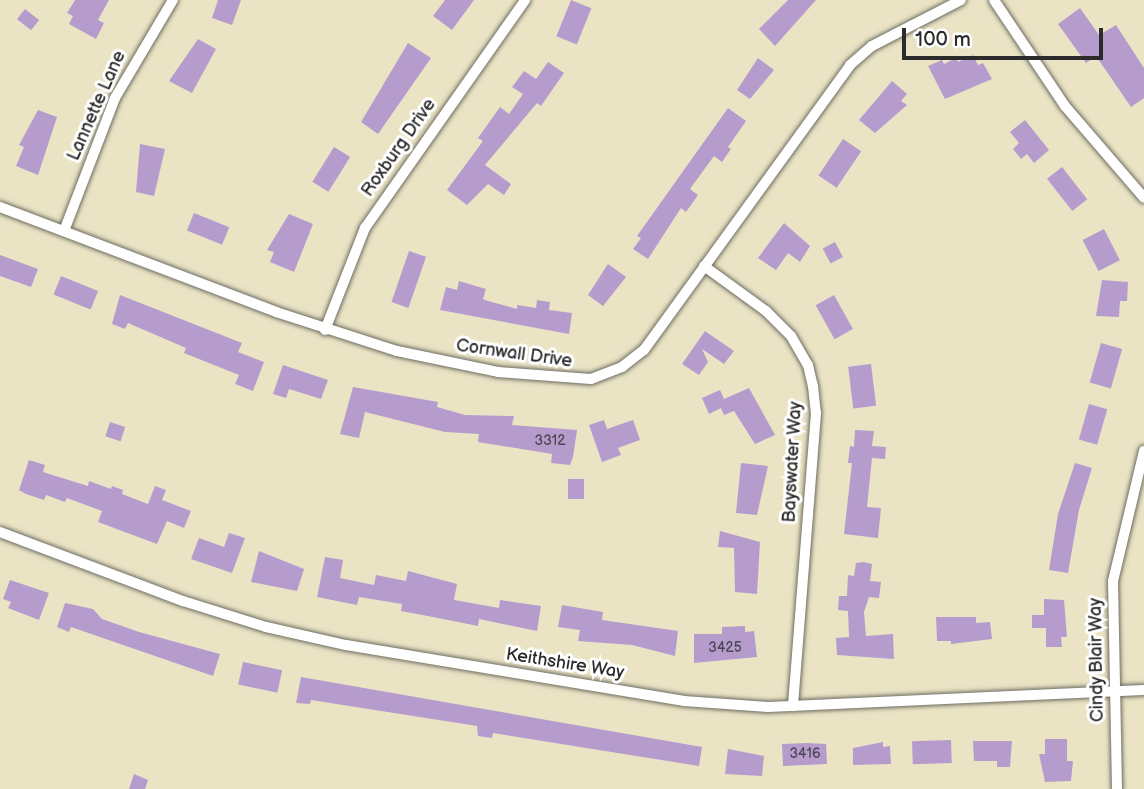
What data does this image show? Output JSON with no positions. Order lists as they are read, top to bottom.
{
  "streets": {
    "street": [
      "Lannette Lane",
      "Roxburg Drive",
      "Cornwall Drive",
      "Bayswater Way",
      "Cindy Blair Way",
      "Keithshire Way"
    ]
  },
  "crossings": [
    ["Lannette Lane", "Cornwall Drive"],
    ["Roxburg Drive", "Cornwall Drive"],
    ["Cornwall Drive", "Bayswater Way"],
    ["Bayswater Way", "Keithshire Way"],
    ["Cindy Blair Way", "Keithshire Way"]
  ],
  "house_numbers": ["3312", "3425", "3416"],
  "scale_bar": "100 m"
}
